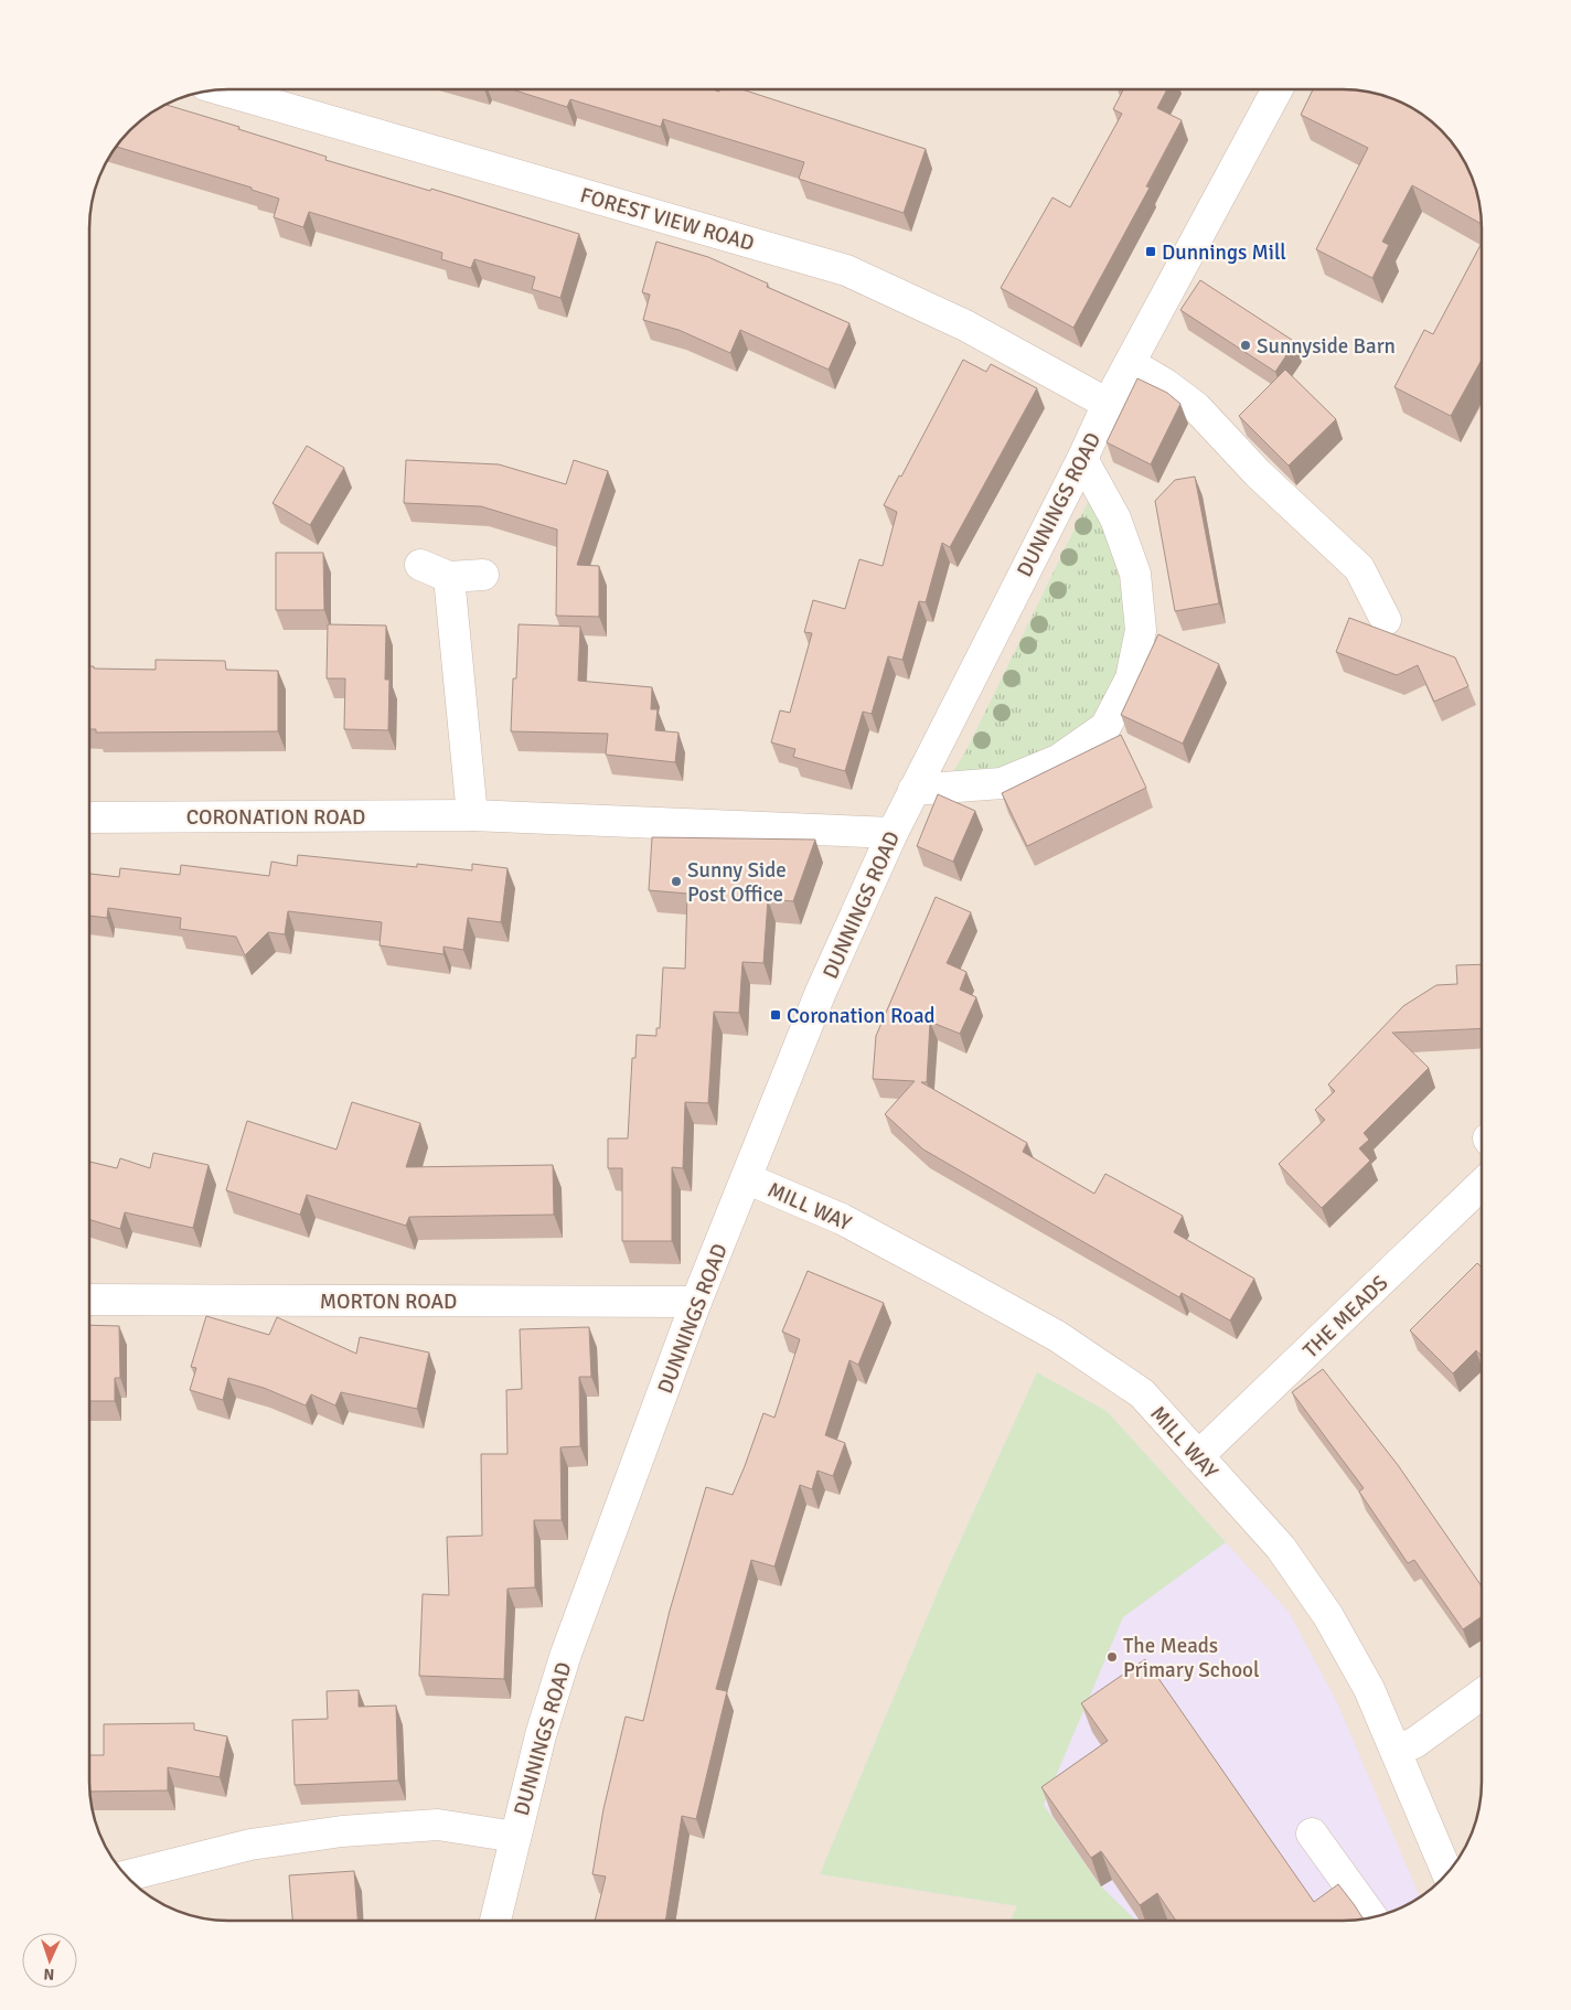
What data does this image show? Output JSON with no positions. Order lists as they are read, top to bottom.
{
  "streets": {
    "street": [
      "FOREST VIEW ROAD",
      "DUNNINGS ROAD",
      "CORONATION ROAD",
      "MILL WAY",
      "MORTON ROAD",
      "THE MEADS"
    ]
  },
  "crossings": [
    ["FOREST VIEW ROAD", "DUNNINGS ROAD"],
    ["DUNNINGS ROAD", "CORONATION ROAD"],
    ["DUNNINGS ROAD", "MILL WAY"],
    ["DUNNINGS ROAD", "MORTON ROAD"],
    ["MILL WAY", "THE MEADS"]
  ],
  "places": {
    "transit": ["Dunnings Mill", "Coronation Road"],
    "other": ["Sunnyside Barn", "Sunny Side Post Office", "The Meads Primary School"]
  },
  "north": "bottom"
}
